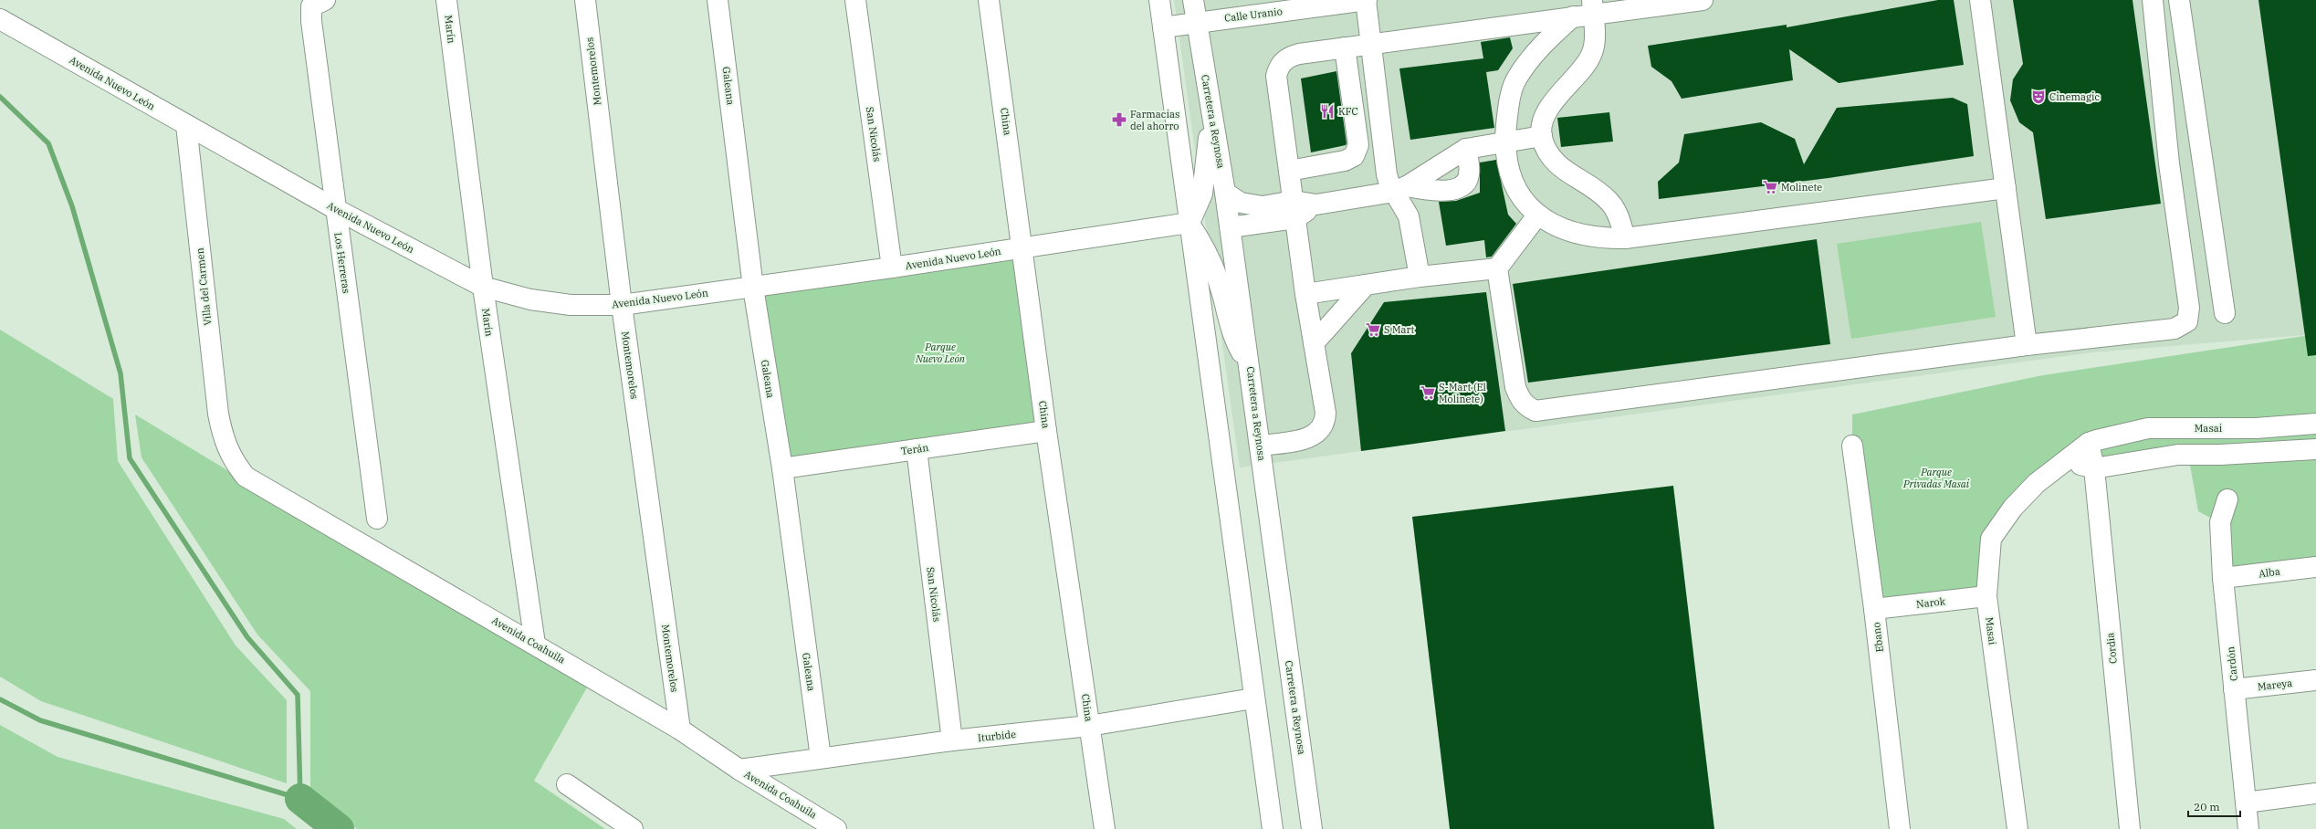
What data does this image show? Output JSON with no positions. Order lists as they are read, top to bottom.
{
  "streets": {
    "street": [
      "Calle Uranio",
      "Marín",
      "Montemorelos",
      "Avenida Nuevo León",
      "Galeana",
      "China",
      "Carretera a Reynosa",
      "San Nicolás",
      "Los Herreras",
      "Villa del Carmen",
      "Masai",
      "Terán",
      "Alba",
      "Narok",
      "Ebano",
      "Avenida Coahuila",
      "Cordia",
      "Cardón",
      "Mareya",
      "Iturbide"
    ]
  },
  "crossings": [
    ["Calle Uranio", "Carretera a Reynosa"],
    ["Marín", "Avenida Nuevo León"],
    ["Marín", "Avenida Coahuila"],
    ["Montemorelos", "Avenida Nuevo León"],
    ["Montemorelos", "Avenida Coahuila"],
    ["Avenida Nuevo León", "Galeana"],
    ["Avenida Nuevo León", "China"],
    ["Avenida Nuevo León", "San Nicolás"],
    ["Avenida Nuevo León", "Los Herreras"],
    ["Avenida Nuevo León", "Villa del Carmen"],
    ["Galeana", "Terán"],
    ["Galeana", "Iturbide"],
    ["China", "Terán"],
    ["China", "Iturbide"],
    ["San Nicolás", "Terán"],
    ["San Nicolás", "Iturbide"],
    ["Villa del Carmen", "Avenida Coahuila"],
    ["Masai", "Narok"],
    ["Masai", "Cordia"],
    ["Alba", "Cardón"],
    ["Narok", "Ebano"],
    ["Avenida Coahuila", "Iturbide"],
    ["Cardón", "Mareya"]
  ],
  "parks": ["Parque Nuevo León", "Parque Privadas Masai"],
  "places": {
    "theatre": ["Cinemagic"],
    "restaurant": ["KFC"],
    "pharmacy": ["Farmacias del ahorro"],
    "supermarket": ["Molinete", "S Mart", "S-Mart (El Molinete)"]
  },
  "scale_bar": "20 m"
}
